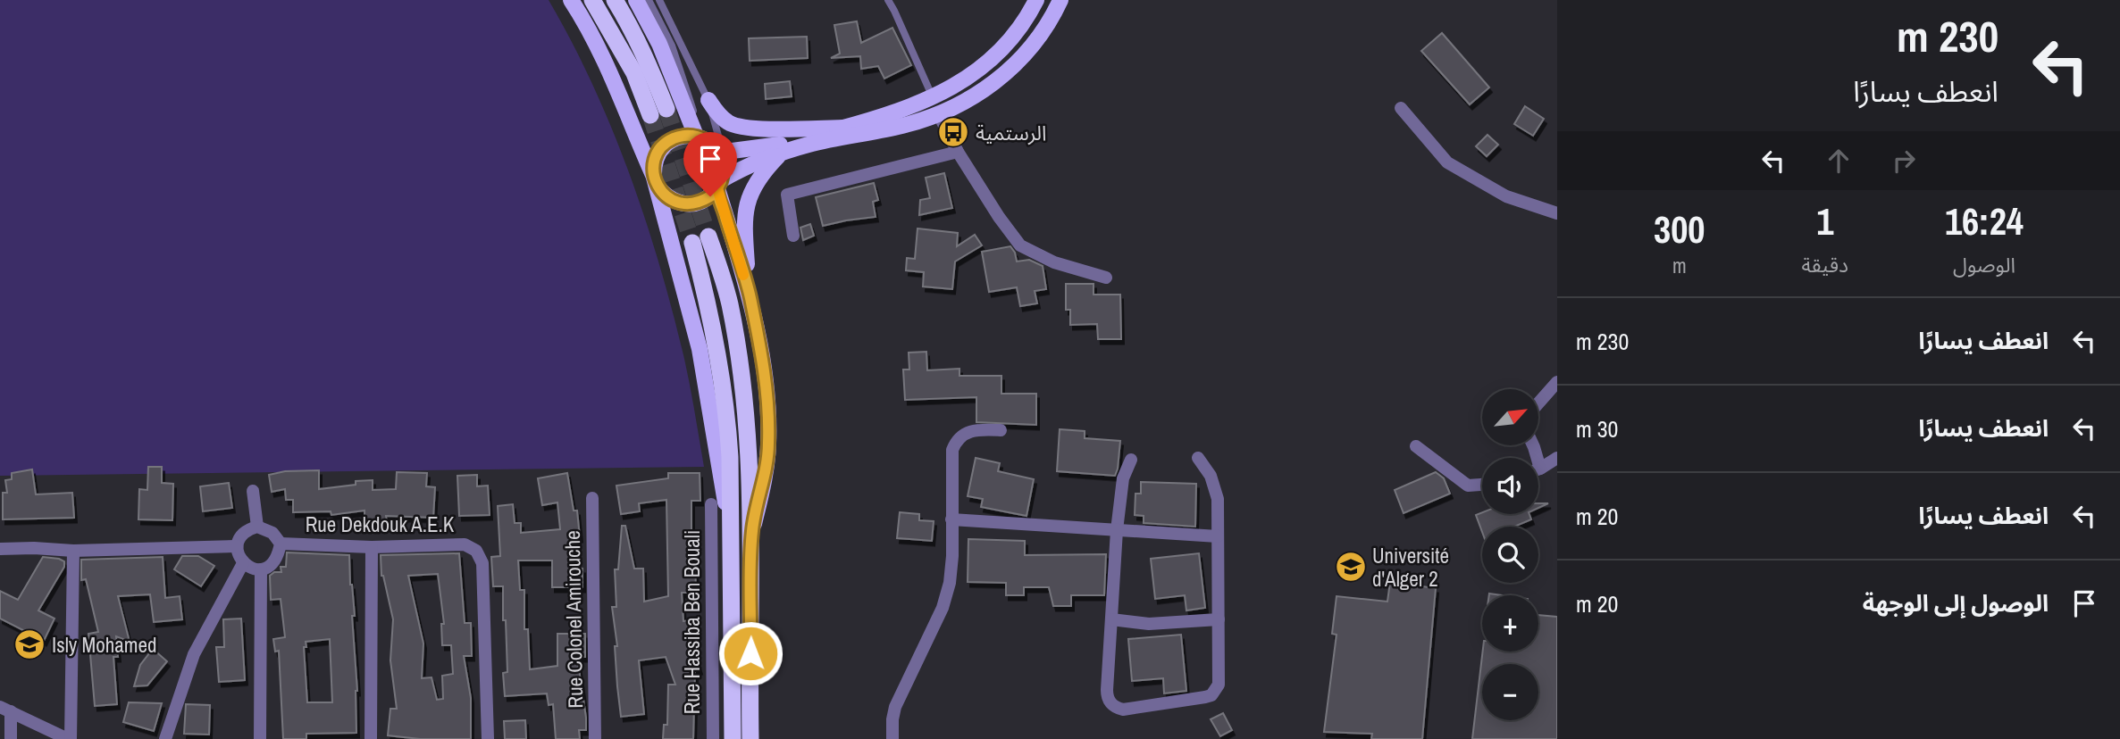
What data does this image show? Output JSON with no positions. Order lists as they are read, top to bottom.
{
  "streets": {
    "street": ["Rue Dekdouk A.E.K", "Rue Colonel Amirouche", "Rue Hassiba Ben Bouali"]
  },
  "places": {
    "bus stop": ["الرستمية"],
    "school or university": ["Université d'Alger 2", "Isly Mohamed"]
  },
  "north": "top right",
  "page": {
    "turn": ["230 m", "انعطف يسارًا"],
    "eta": [
      "16:24",
      "الوصول",
      "1",
      "دقيقة",
      "300",
      "m"
    ],
    "list": [
      {
        "name": "انعطف يسارًا",
        "value": "230 m"
      },
      {
        "name": "انعطف يسارًا",
        "value": "30 m"
      },
      {
        "name": "انعطف يسارًا",
        "value": "20 m"
      },
      {
        "name": "الوصول إلى الوجهة",
        "value": "20 m"
      }
    ],
    "map_buttons": ["+", "−"]
  }
}
